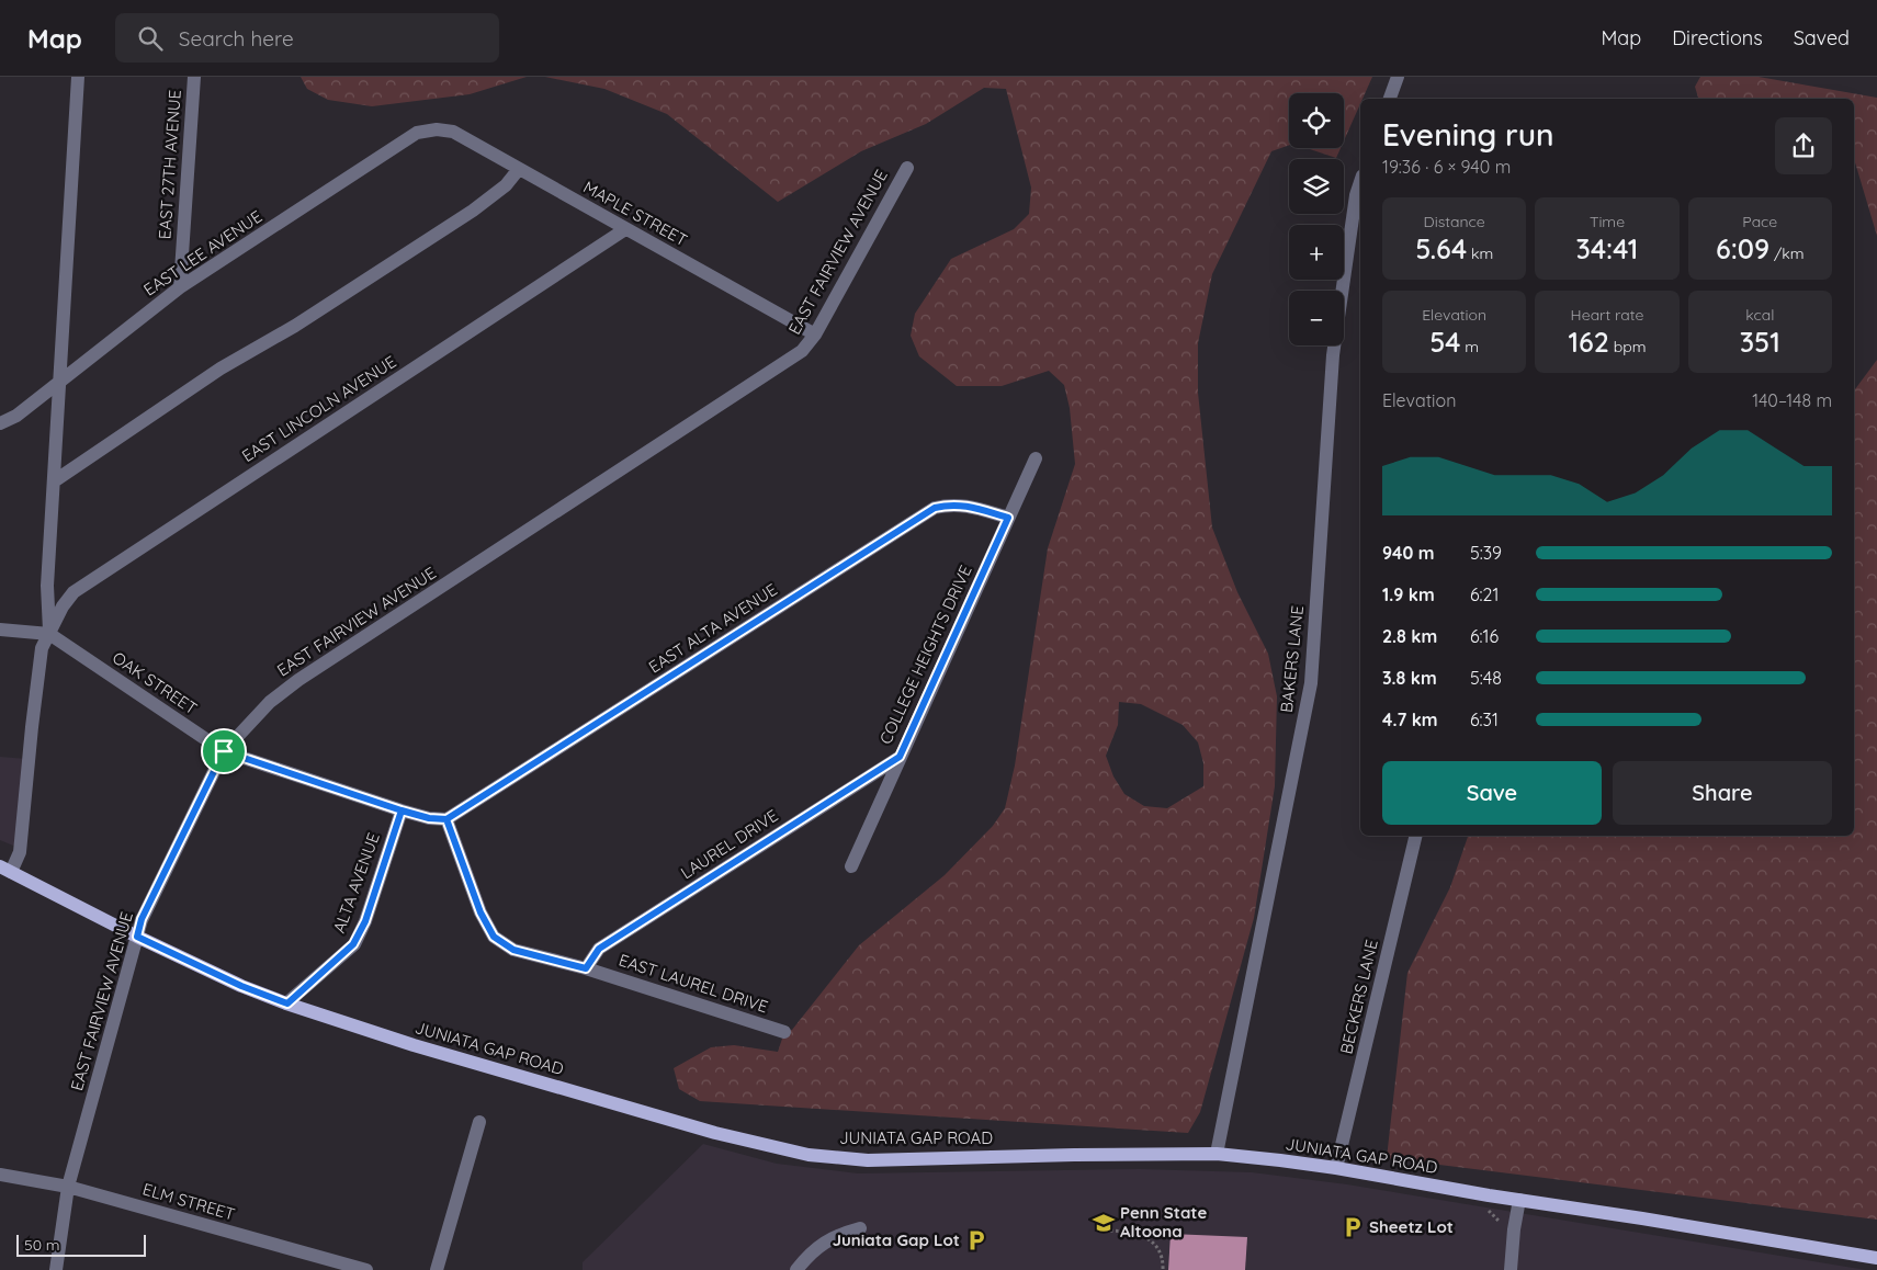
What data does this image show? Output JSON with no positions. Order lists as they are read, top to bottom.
{
  "streets": {
    "main road": ["JUNIATA GAP ROAD"],
    "street": [
      "EAST 27TH AVENUE",
      "MAPLE STREET",
      "EAST FAIRVIEW AVENUE",
      "EAST LEE AVENUE",
      "EAST LINCOLN AVENUE",
      "EAST ALTA AVENUE",
      "COLLEGE HEIGHTS DRIVE",
      "BAKERS LANE",
      "OAK STREET",
      "LAUREL DRIVE",
      "ALTA AVENUE",
      "EAST LAUREL DRIVE",
      "BECKERS LANE",
      "ELM STREET"
    ]
  },
  "crossings": [
    ["EAST 27TH AVENUE", "EAST LEE AVENUE"],
    ["MAPLE STREET", "EAST FAIRVIEW AVENUE"],
    ["MAPLE STREET", "EAST LEE AVENUE"],
    ["MAPLE STREET", "EAST LINCOLN AVENUE"],
    ["EAST FAIRVIEW AVENUE", "OAK STREET"],
    ["EAST FAIRVIEW AVENUE", "JUNIATA GAP ROAD"],
    ["EAST FAIRVIEW AVENUE", "ELM STREET"],
    ["EAST LINCOLN AVENUE", "OAK STREET"],
    ["EAST LINCOLN AVENUE", "JUNIATA GAP ROAD"],
    ["EAST ALTA AVENUE", "COLLEGE HEIGHTS DRIVE"],
    ["EAST ALTA AVENUE", "OAK STREET"],
    ["EAST ALTA AVENUE", "EAST LAUREL DRIVE"],
    ["COLLEGE HEIGHTS DRIVE", "LAUREL DRIVE"],
    ["BAKERS LANE", "JUNIATA GAP ROAD"],
    ["OAK STREET", "ALTA AVENUE"],
    ["OAK STREET", "EAST LAUREL DRIVE"],
    ["LAUREL DRIVE", "EAST LAUREL DRIVE"],
    ["ALTA AVENUE", "JUNIATA GAP ROAD"],
    ["BECKERS LANE", "JUNIATA GAP ROAD"]
  ],
  "places": {
    "school or university": ["Penn State Altoona"],
    "parking": ["Sheetz Lot", "Juniata Gap Lot"]
  },
  "scale_bar": "50 m",
  "page": {
    "header": "Map",
    "search": "Search here",
    "nav": ["Map", "Directions", "Saved"],
    "map_buttons": ["+", "−"],
    "heading": ["Evening run", "19:36 · 6 × 940 m"],
    "stats": [
      ["Distance", "5.64 km"],
      ["Time", "34:41"],
      ["Pace", "6:09 /km"],
      ["Elevation", "54 m"],
      ["Heart rate", "162 bpm"],
      ["kcal", "351"]
    ],
    "chart": ["Elevation", "140–148 m"],
    "list": [
      {
        "name": "940 m",
        "note": "5:39"
      },
      {
        "name": "1.9 km",
        "note": "6:21"
      },
      {
        "name": "2.8 km",
        "note": "6:16"
      },
      {
        "name": "3.8 km",
        "note": "5:48"
      },
      {
        "name": "4.7 km",
        "note": "6:31"
      }
    ],
    "buttons": ["Save", "Share"],
    "scale": "50 m"
  }
}
